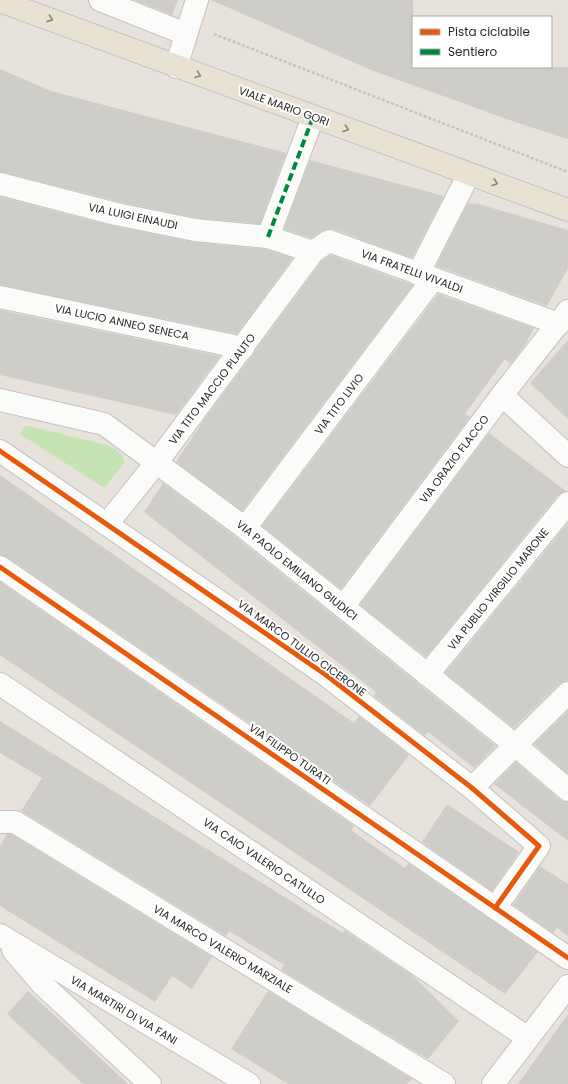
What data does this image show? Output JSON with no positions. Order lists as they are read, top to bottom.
{
  "streets": {
    "main road": ["VIALE MARIO GORI"],
    "street": [
      "VIA LUIGI EINAUDI",
      "VIA FRATELLI VIVALDI",
      "VIA LUCIO ANNEO SENECA",
      "VIA TITO MACCIO PLAUTO",
      "VIA TITO LIVIO",
      "VIA ORAZIO FLACCO",
      "VIA PAOLO EMILIANO GIUDICI",
      "VIA PUBLIO VIRGILIO MARONE",
      "VIA MARCO TULLIO CICERONE",
      "VIA FILIPPO TURATI",
      "VIA CAIO VALERIO CATULLO",
      "VIA MARCO VALERIO MARZIALE",
      "VIA MARTIRI DI VIA FANI"
    ]
  },
  "crossings": [
    ["VIALE MARIO GORI", "VIA TITO LIVIO"],
    ["VIA FRATELLI VIVALDI", "VIA TITO MACCIO PLAUTO"],
    ["VIA FRATELLI VIVALDI", "VIA TITO LIVIO"],
    ["VIA FRATELLI VIVALDI", "VIA ORAZIO FLACCO"],
    ["VIA LUCIO ANNEO SENECA", "VIA TITO MACCIO PLAUTO"],
    ["VIA TITO MACCIO PLAUTO", "VIA PAOLO EMILIANO GIUDICI"],
    ["VIA TITO MACCIO PLAUTO", "VIA MARCO TULLIO CICERONE"],
    ["VIA TITO LIVIO", "VIA PAOLO EMILIANO GIUDICI"],
    ["VIA ORAZIO FLACCO", "VIA PAOLO EMILIANO GIUDICI"],
    ["VIA PAOLO EMILIANO GIUDICI", "VIA PUBLIO VIRGILIO MARONE"],
    ["VIA MARCO TULLIO CICERONE", "VIA FILIPPO TURATI"]
  ],
  "one_way": ["VIALE MARIO GORI"],
  "legend": ["Pista ciclabile", "Sentiero"]
}
